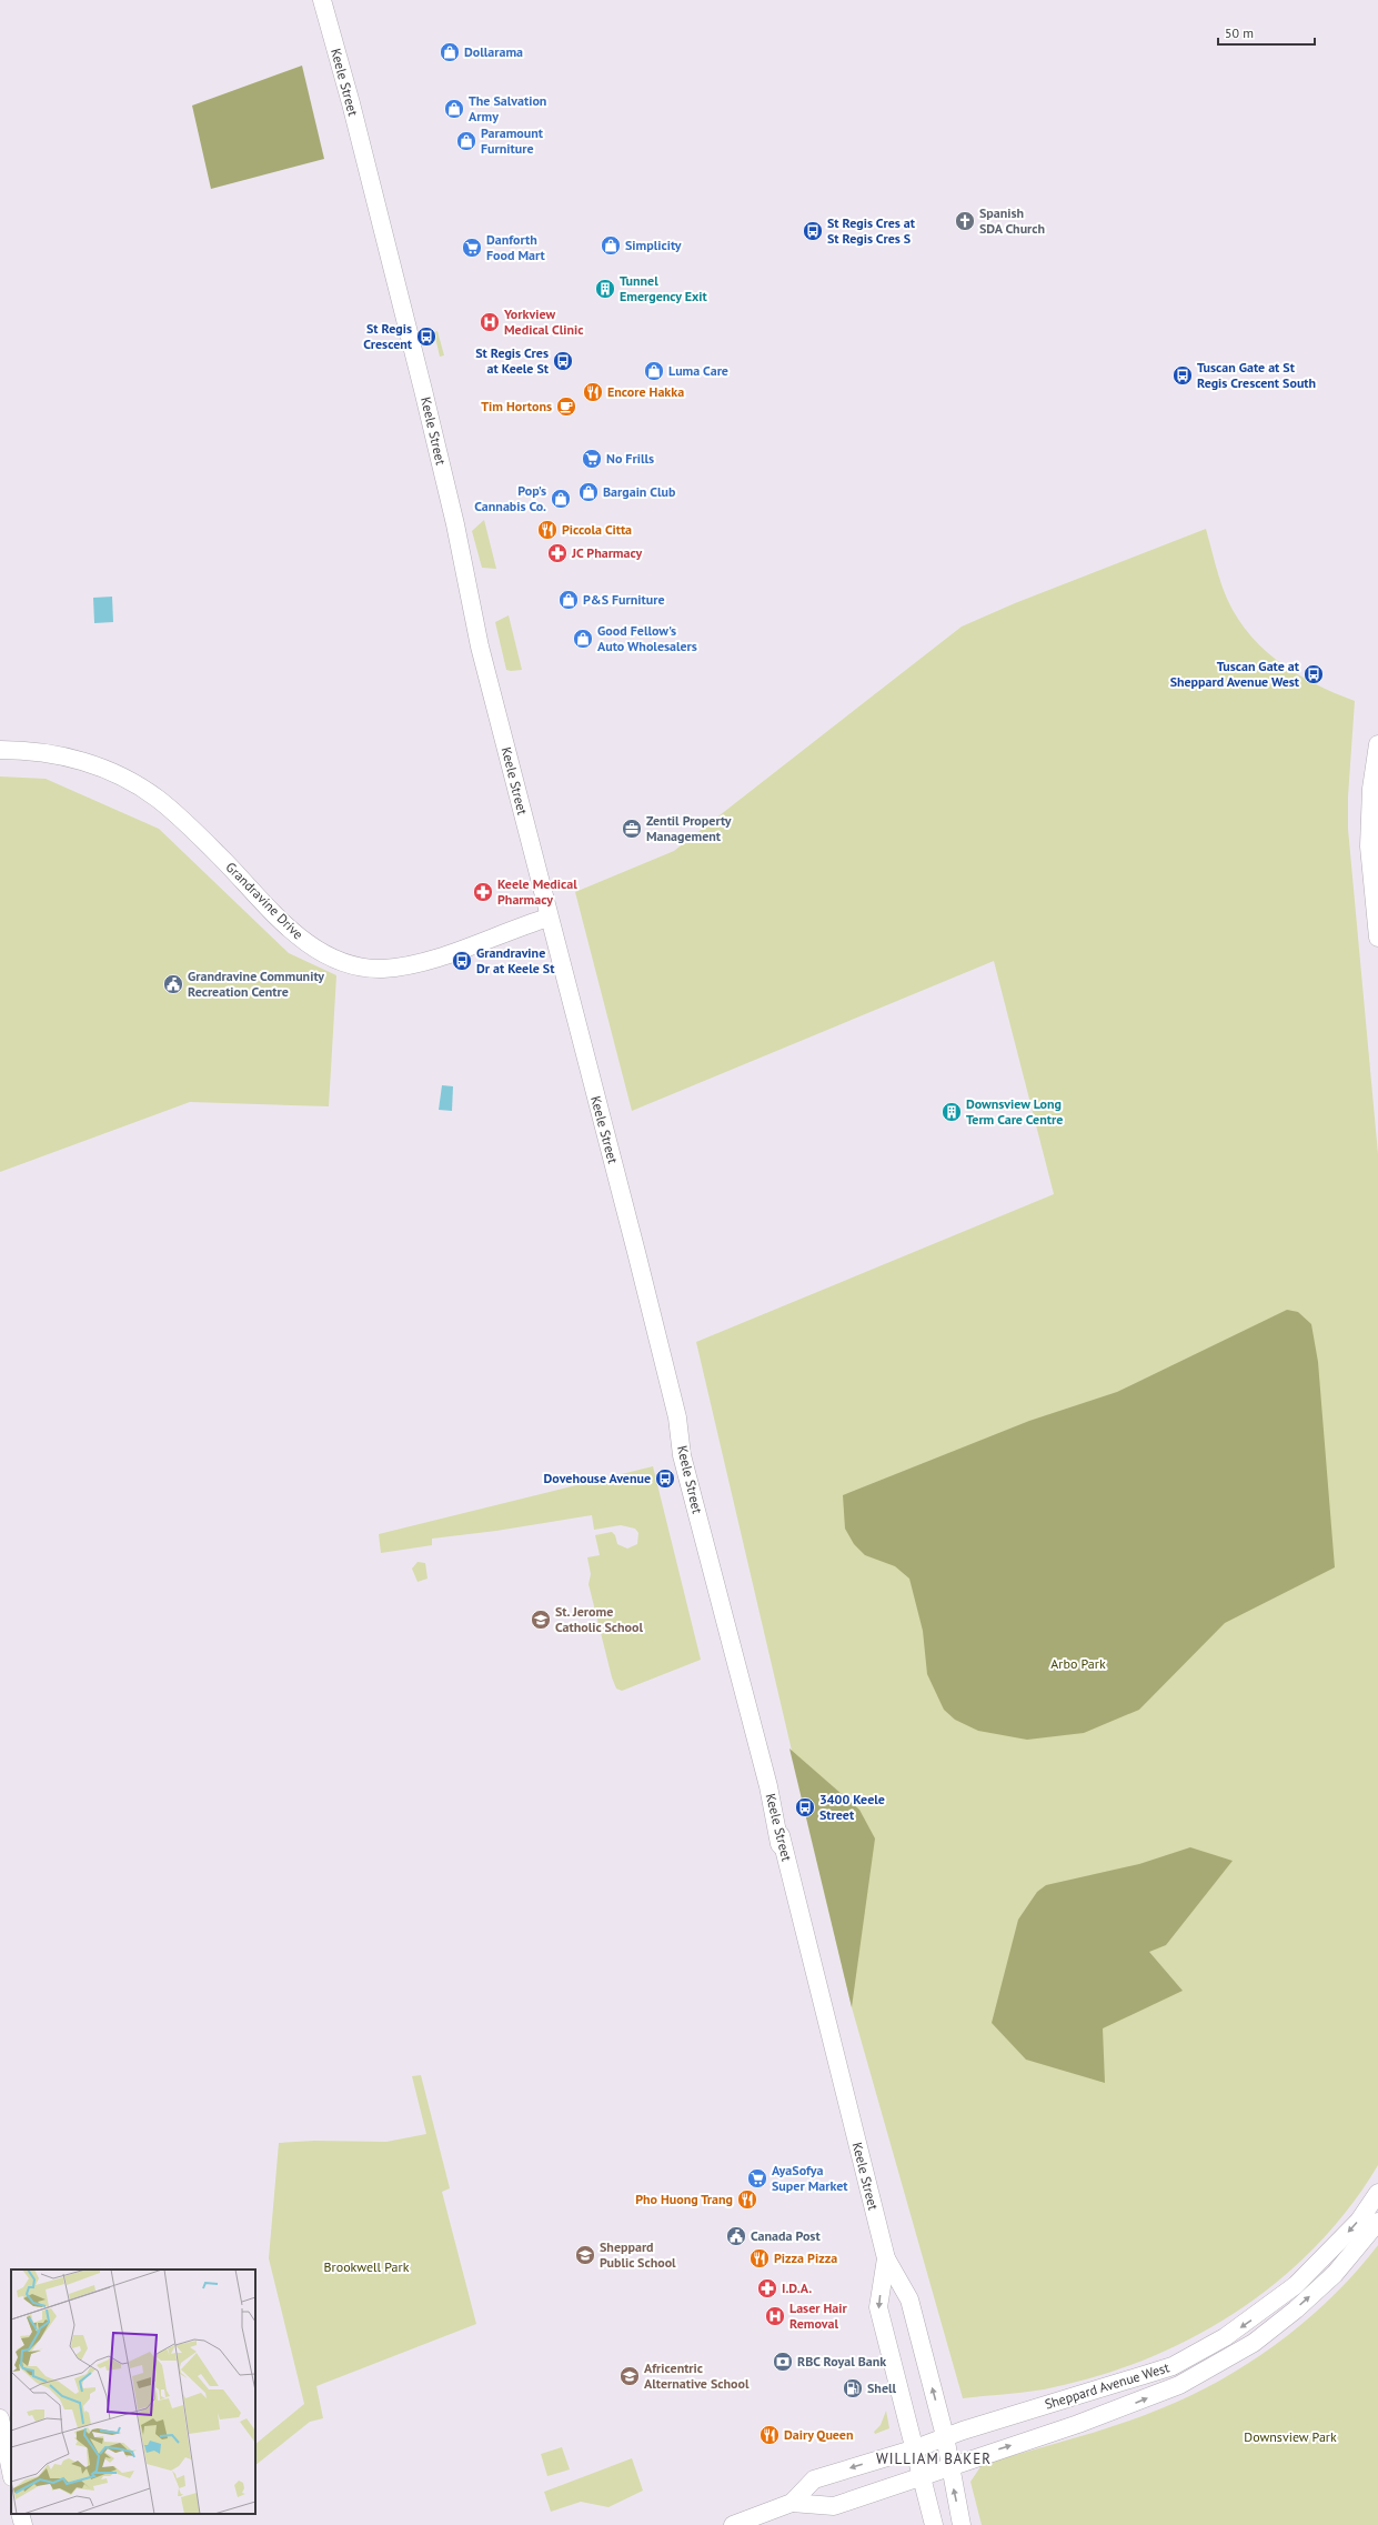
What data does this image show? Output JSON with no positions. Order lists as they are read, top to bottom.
{
  "streets": {
    "main road": ["Keele Street", "Grandravine Drive", "Sheppard Avenue West"]
  },
  "crossings": [
    ["Keele Street", "Grandravine Drive"],
    ["Keele Street", "Sheppard Avenue West"]
  ],
  "districts": ["WILLIAM BAKER"],
  "parks": ["Arbo Park", "Brookwell Park", "Downsview Park"],
  "places": {
    "shop": [
      "Dollarama",
      "The Salvation Army",
      "Paramount Furniture",
      "Simplicity",
      "Luma Care",
      "Bargain Club",
      "Pop's Cannabis Co.",
      "P&S Furniture",
      "Good Fellow's Auto Wholesalers"
    ],
    "church": ["Spanish SDA Church"],
    "bus stop": [
      "St Regis Cres at St Regis Cres S",
      "St Regis Crescent",
      "St Regis Cres at Keele St",
      "Tuscan Gate at St Regis Crescent South",
      "Tuscan Gate at Sheppard Avenue West",
      "Grandravine Dr at Keele St",
      "Dovehouse Avenue",
      "3400 Keele Street"
    ],
    "supermarket": ["Danforth Food Mart", "No Frills", "AyaSofya Super Market"],
    "building": ["Tunnel Emergency Exit", "Downsview Long Term Care Centre"],
    "hospital": ["Yorkview Medical Clinic", "Laser Hair Removal"],
    "restaurant": [
      "Encore Hakka",
      "Piccola Citta",
      "Pho Huong Trang",
      "Pizza Pizza",
      "Dairy Queen"
    ],
    "cafe": ["Tim Hortons"],
    "pharmacy": ["JC Pharmacy", "Keele Medical Pharmacy", "I.D.A."],
    "office": ["Zentil Property Management"],
    "public building": ["Grandravine Community Recreation Centre", "Canada Post"],
    "school or university": ["St. Jerome Catholic School", "Sheppard Public School", "Africentric Alternative School"],
    "bank": ["RBC Royal Bank"],
    "fuel station": ["Shell"]
  },
  "scale_bar": "50 m"
}
